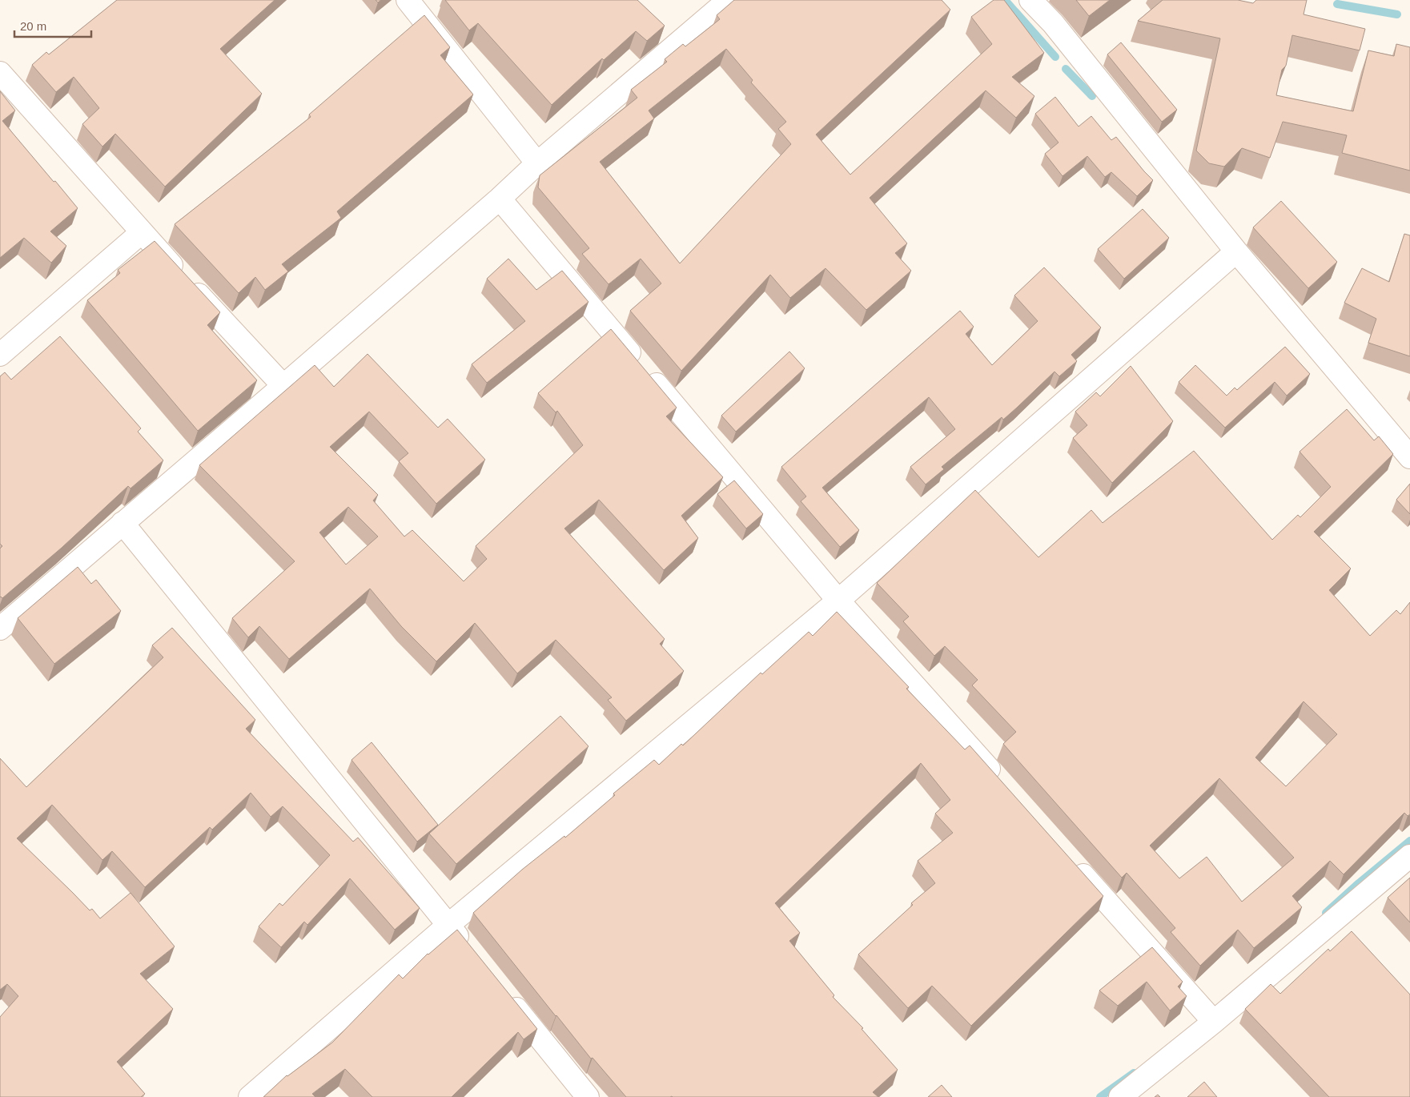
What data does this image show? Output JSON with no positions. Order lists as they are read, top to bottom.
{
  "scale_bar": "20 m"
}
